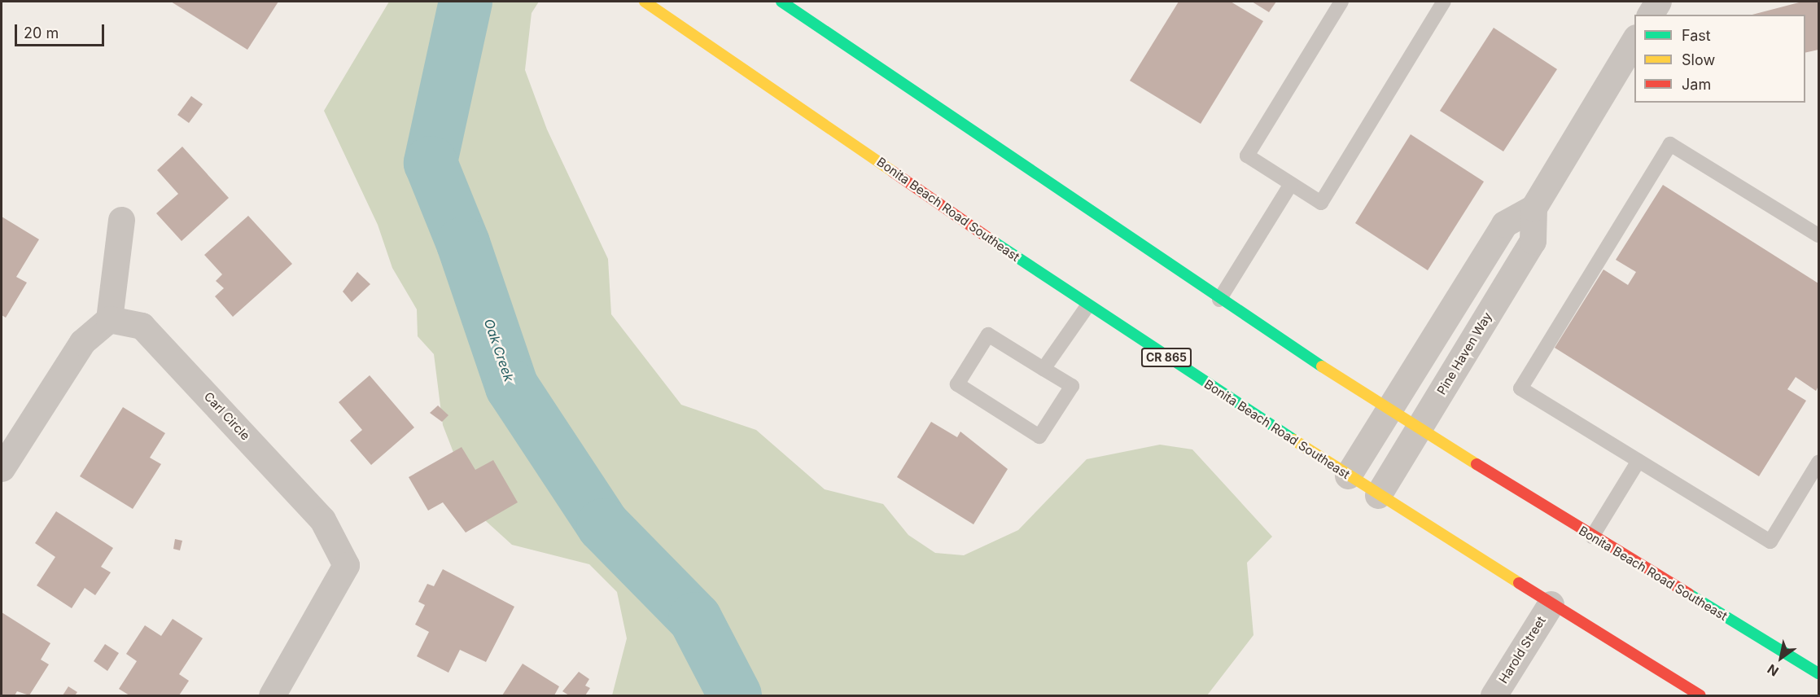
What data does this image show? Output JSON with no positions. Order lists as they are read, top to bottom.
{
  "streets": {
    "main road": ["Bonita Beach Road Southeast", "CR 865"],
    "street": ["Pine Haven Way", "Carl Circle", "Harold Street"]
  },
  "crossings": [
    ["Bonita Beach Road Southeast", "Pine Haven Way"],
    ["Bonita Beach Road Southeast", "Harold Street"]
  ],
  "water": ["Oak Creek"],
  "legend": ["Fast", "Slow", "Jam"],
  "scale_bar": "20 m",
  "north": "bottom left"
}
